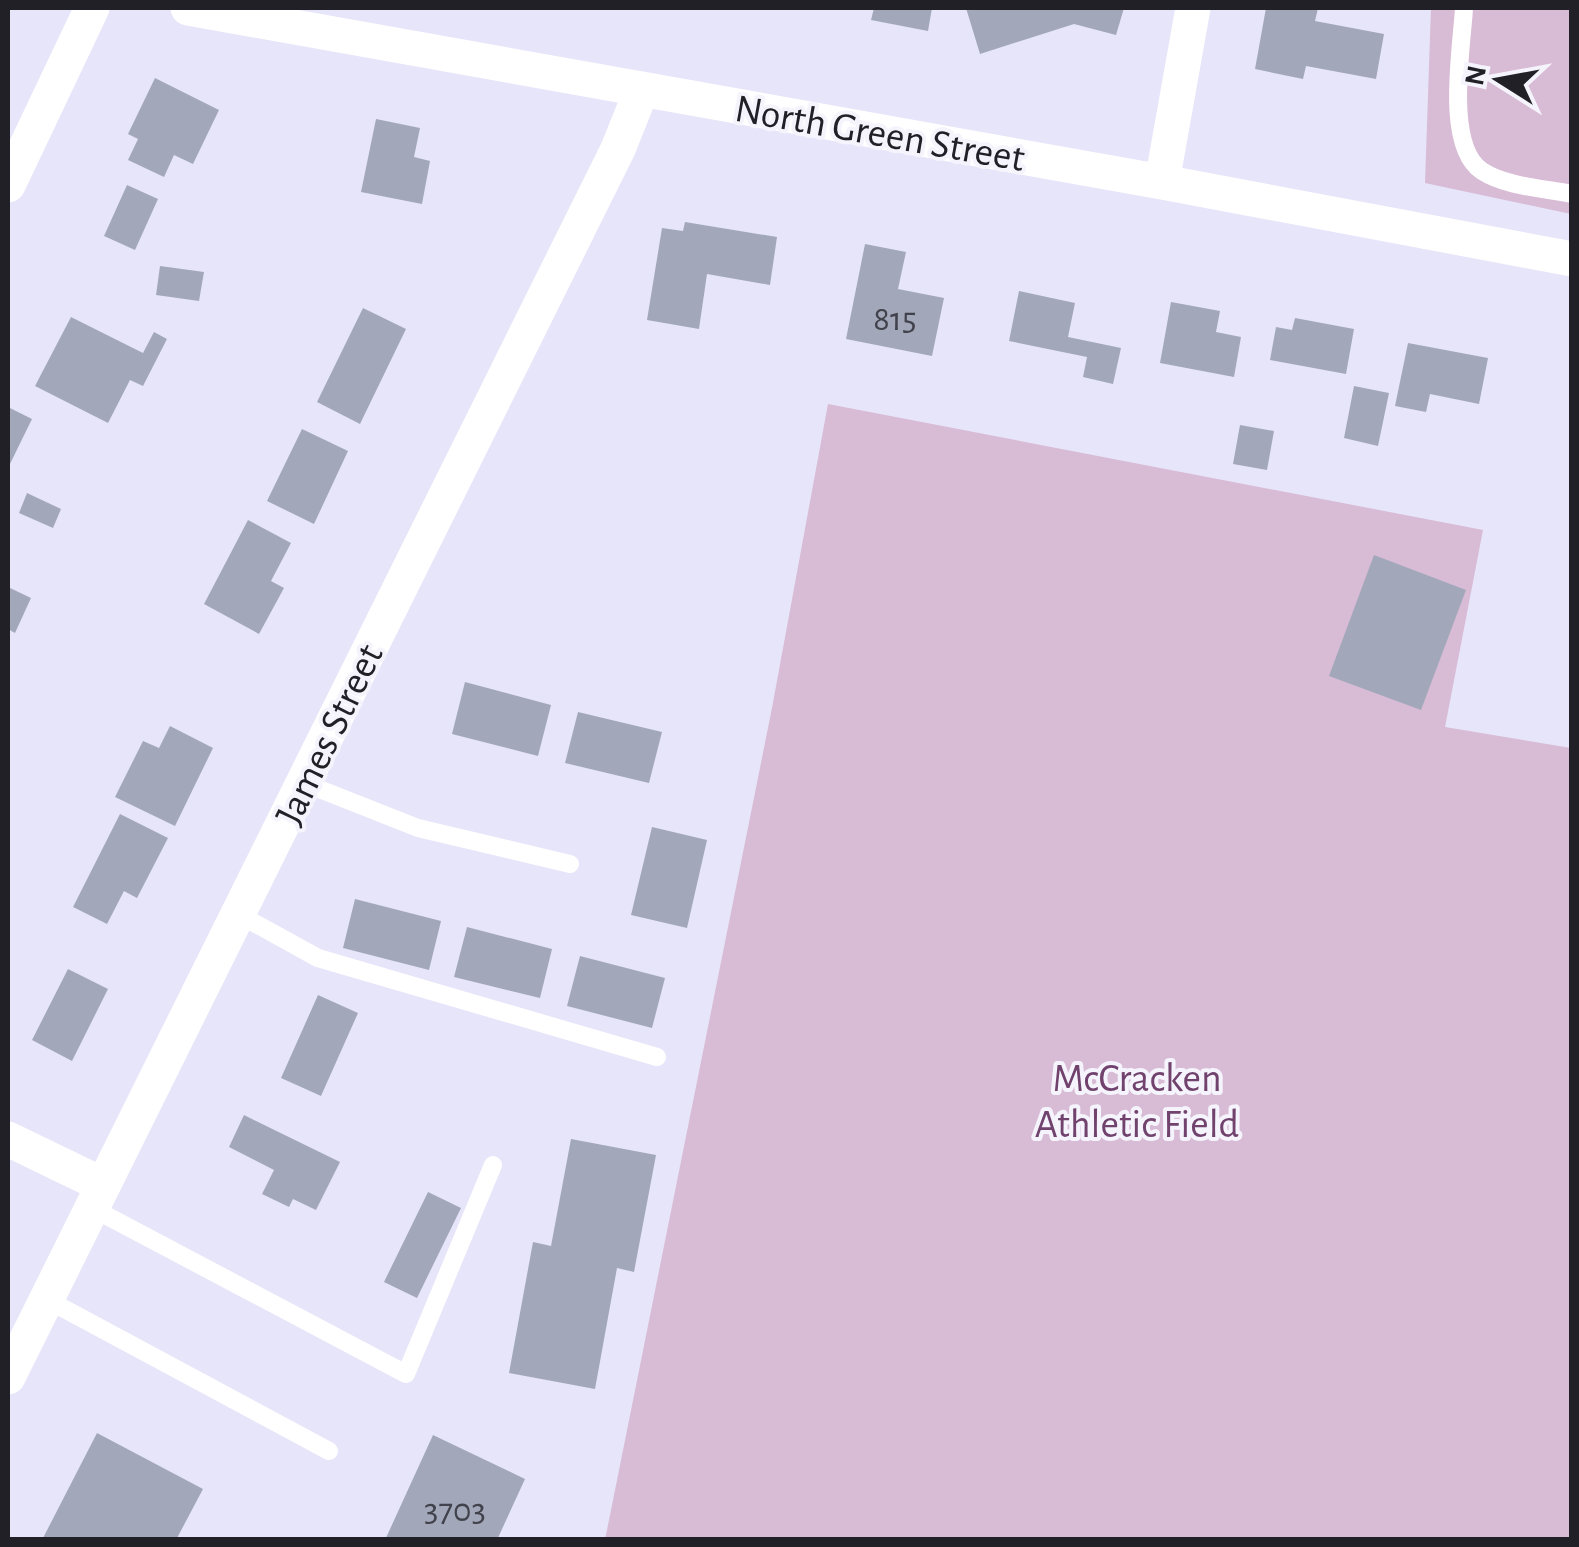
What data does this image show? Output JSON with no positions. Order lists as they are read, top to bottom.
{
  "streets": {
    "street": ["North Green Street", "James Street"]
  },
  "crossings": [
    ["North Green Street", "James Street"]
  ],
  "parks": ["McCracken Athletic Field"],
  "house_numbers": ["815", "3703"],
  "north": "left"
}
